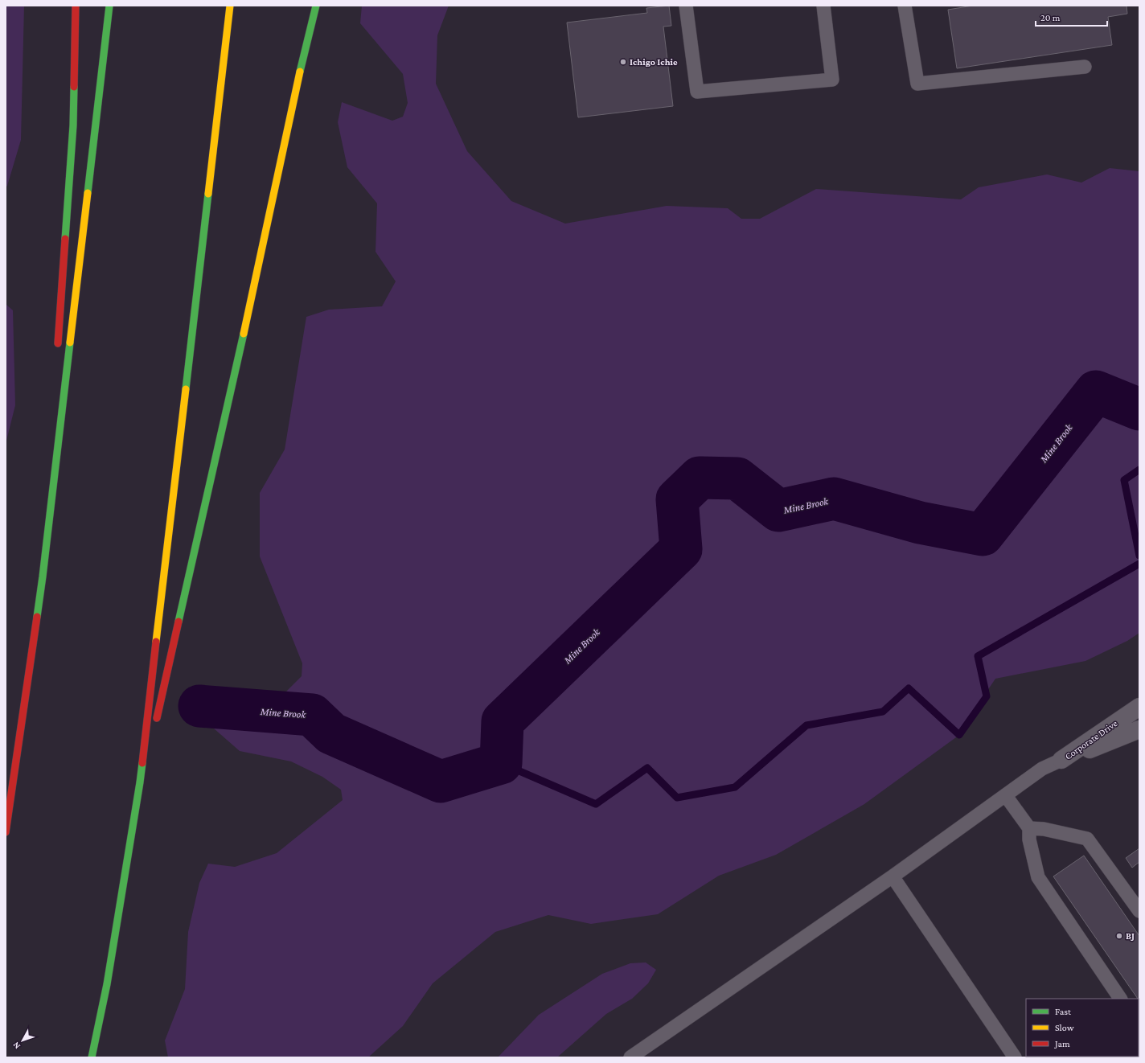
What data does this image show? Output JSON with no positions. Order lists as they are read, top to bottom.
{
  "streets": {
    "street": ["Corporate Drive"]
  },
  "water": ["Mine Brook"],
  "places": ["Ichigo Ichie", "BJ"],
  "legend": ["Fast", "Slow", "Jam"],
  "scale_bar": "20 m",
  "north": "bottom left"
}
